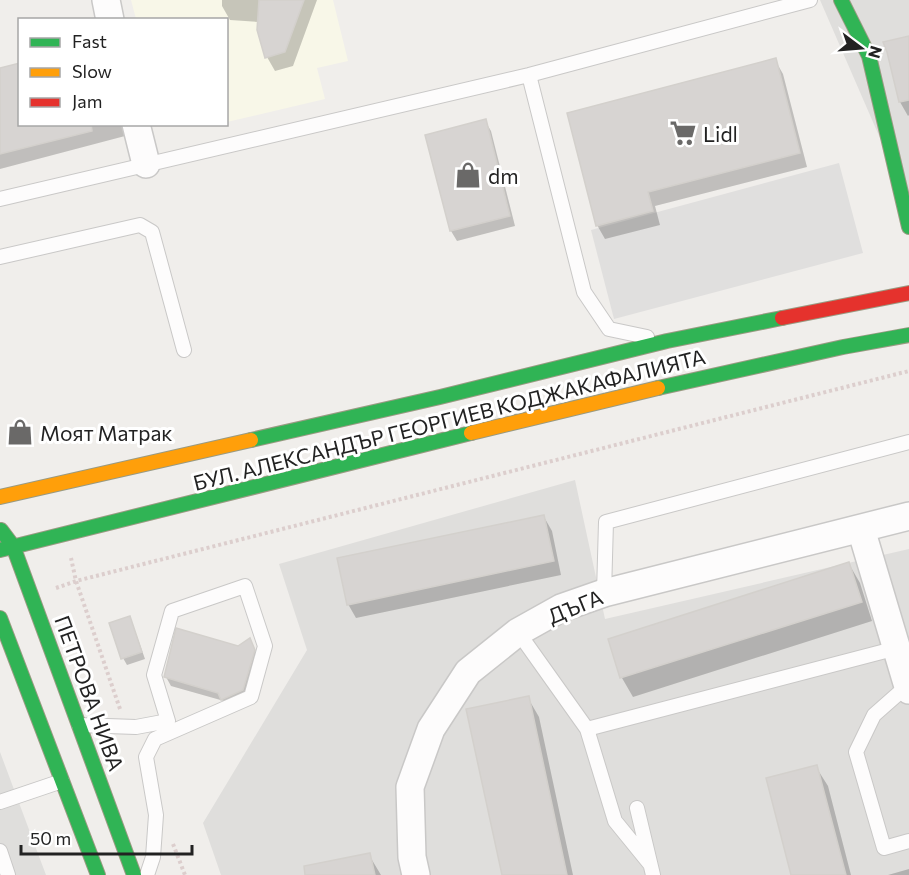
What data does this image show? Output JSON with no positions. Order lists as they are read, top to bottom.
{
  "streets": {
    "main road": ["БУЛ. АЛЕКСАНДЪР ГЕОРГИЕВ КОДЖАКАФАЛИЯТА", "ПЕТРОВА НИВА"],
    "street": ["ДЪГА"]
  },
  "crossings": [
    ["БУЛ. АЛЕКСАНДЪР ГЕОРГИЕВ КОДЖАКАФАЛИЯТА", "ПЕТРОВА НИВА"]
  ],
  "places": {
    "supermarket": ["Lidl"],
    "shop": ["dm", "Моят Матрак"]
  },
  "legend": ["Fast", "Slow", "Jam"],
  "scale_bar": "50 m",
  "north": "right"
}
